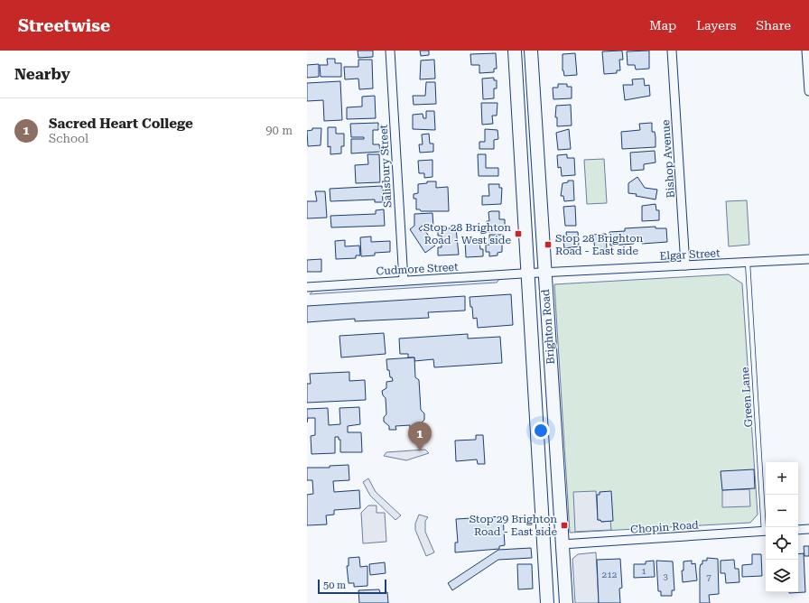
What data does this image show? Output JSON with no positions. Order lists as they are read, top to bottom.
{
  "streets": {
    "main road": ["Brighton Road"],
    "street": [
      "Bishop Avenue",
      "Salisbury Street",
      "Elgar Street",
      "Cudmore Street",
      "Chopin Road"
    ],
    "lane": ["Green Lane"]
  },
  "crossings": [
    ["Bishop Avenue", "Elgar Street"],
    ["Salisbury Street", "Cudmore Street"],
    ["Elgar Street", "Cudmore Street"],
    ["Elgar Street", "Brighton Road"],
    ["Elgar Street", "Green Lane"],
    ["Cudmore Street", "Brighton Road"],
    ["Brighton Road", "Chopin Road"]
  ],
  "places": {
    "transit": ["Stop 28 Brighton Road - West side", "Stop 28 Brighton Road - East side", "Stop 29 Brighton Road - East side"]
  },
  "house_numbers": [
    "1",
    "212",
    "3",
    "7"
  ],
  "scale_bar": "50 m",
  "page": {
    "header": "Streetwise",
    "nav": ["Map", "Layers", "Share"],
    "heading": "Nearby",
    "list": [
      {
        "mark": "1",
        "name": "Sacred Heart College",
        "note": "School",
        "value": "90 m"
      }
    ],
    "pins": "1",
    "map_buttons": ["+", "−"],
    "scale": "50 m"
  }
}
